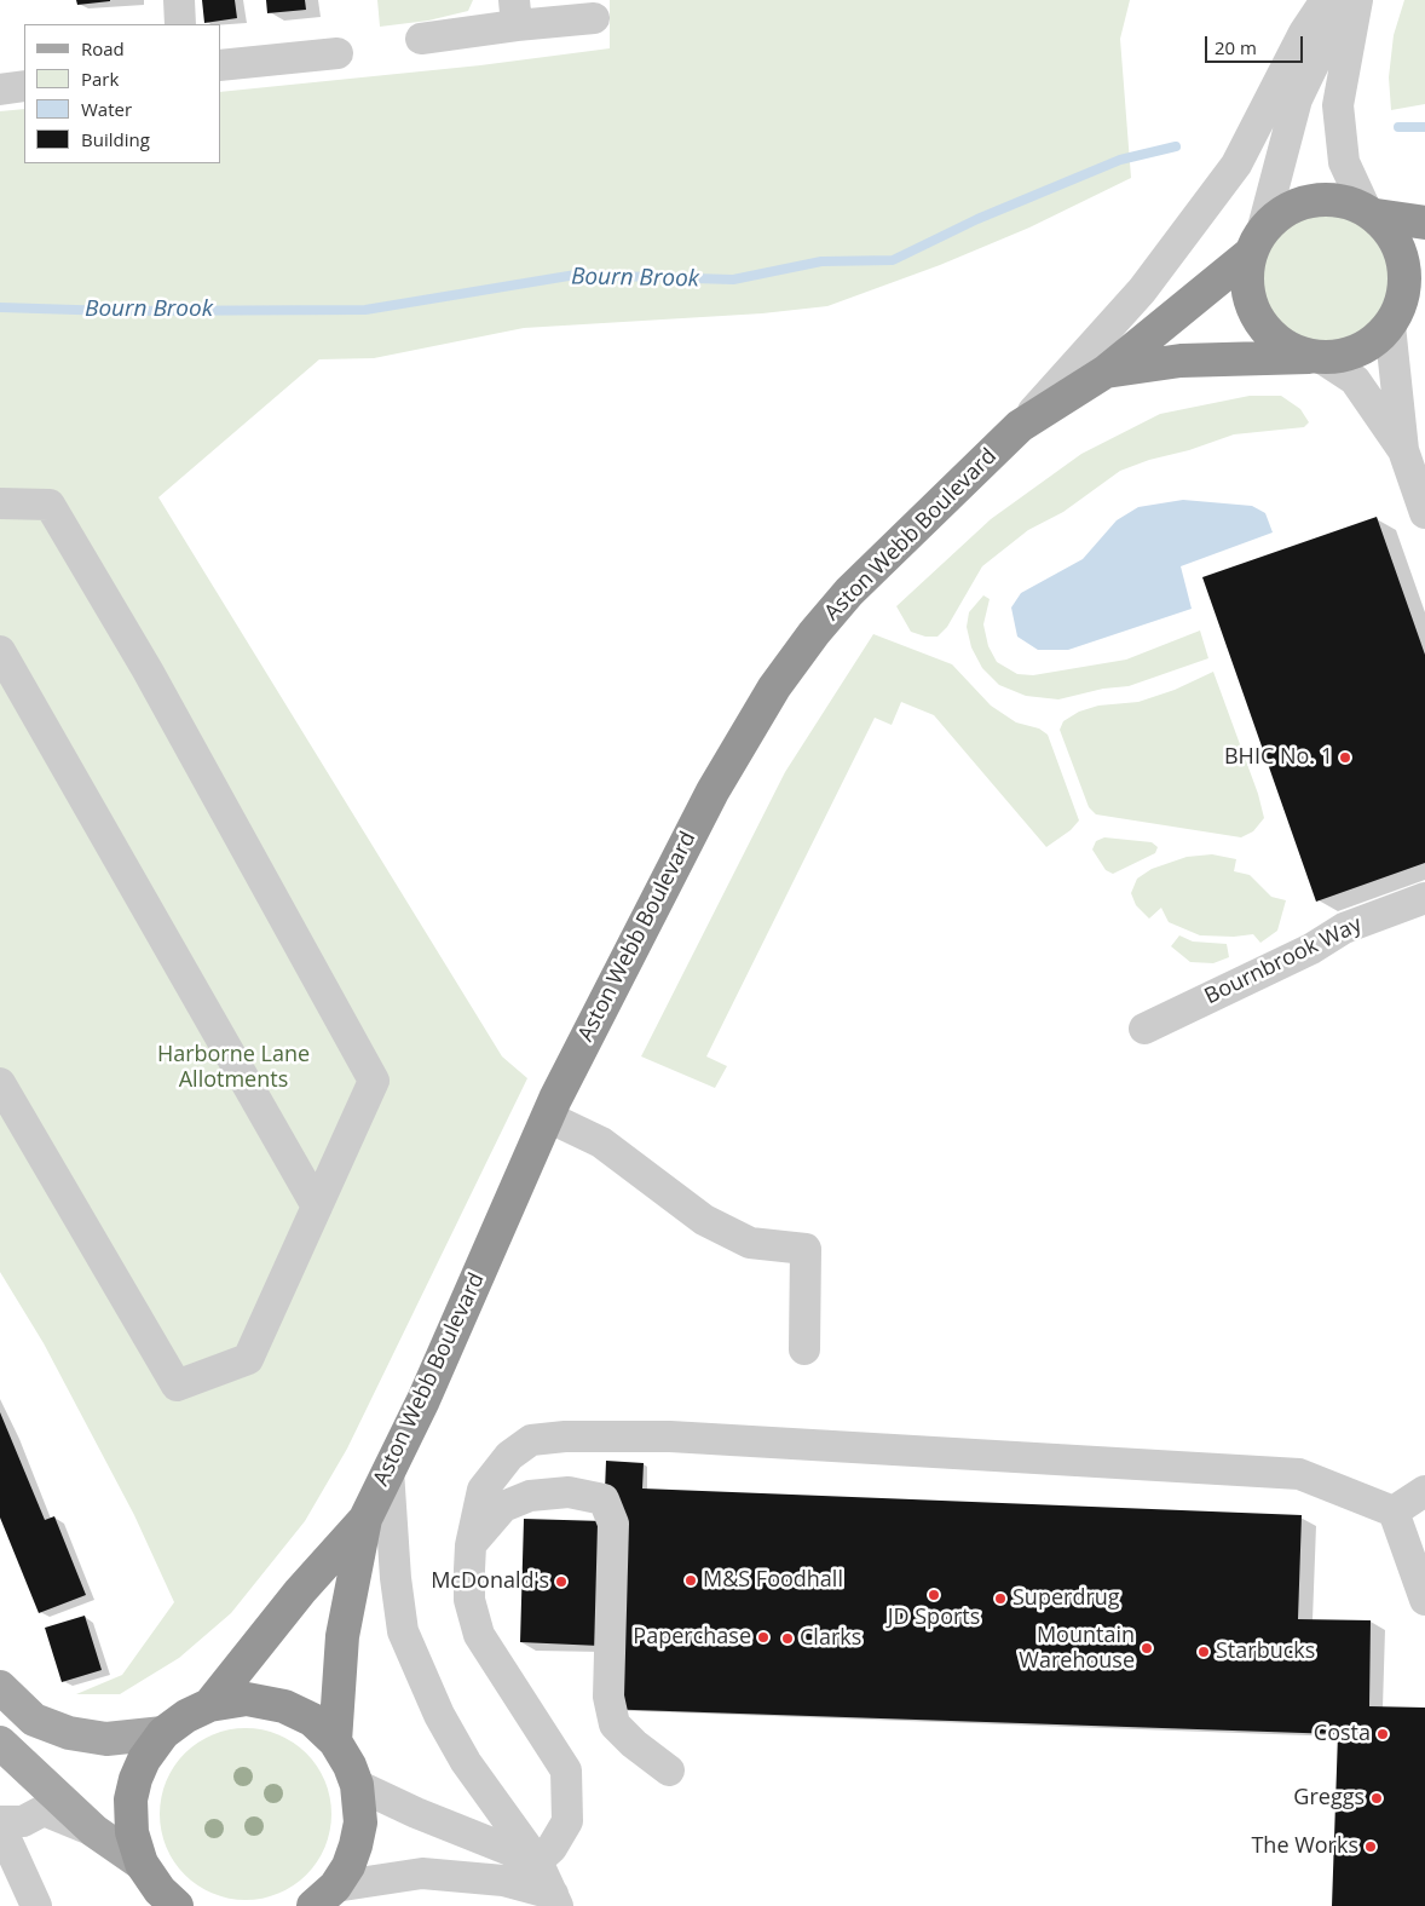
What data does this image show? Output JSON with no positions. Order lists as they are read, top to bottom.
{
  "streets": {
    "highway": ["Aston Webb Boulevard"],
    "street": ["Bournbrook Way"]
  },
  "water": ["Bourn Brook"],
  "parks": ["Harborne Lane Allotments"],
  "places": [
    "BHIC No. 1",
    "M&S Foodhall",
    "McDonald's",
    "JD Sports",
    "Superdrug",
    "Paperchase",
    "Clarks",
    "Mountain Warehouse",
    "Starbucks",
    "Costa",
    "Greggs",
    "The Works"
  ],
  "legend": [
    "Road",
    "Park",
    "Water",
    "Building"
  ],
  "scale_bar": "20 m"
}
